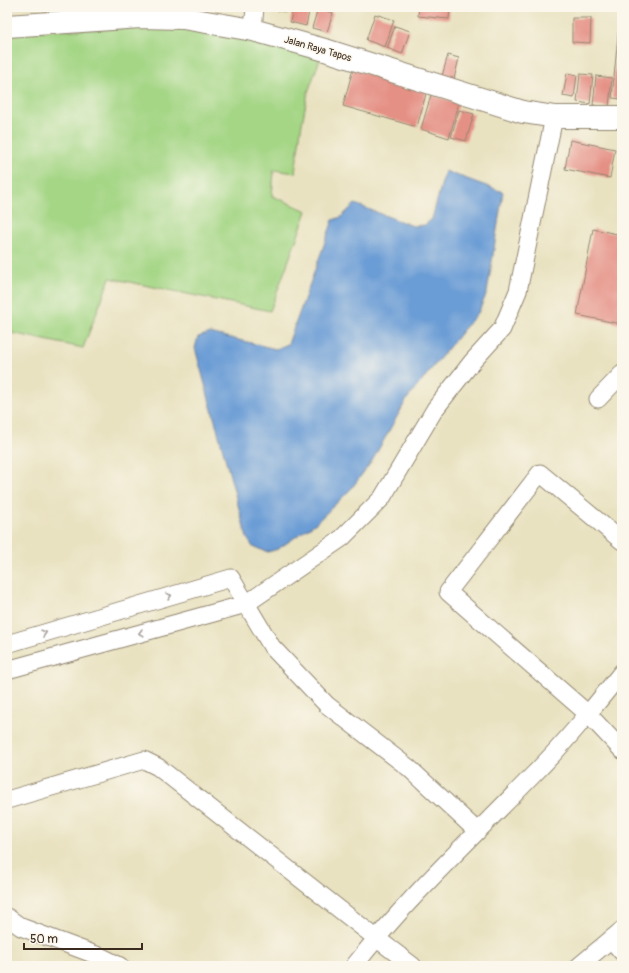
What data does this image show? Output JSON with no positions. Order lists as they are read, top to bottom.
{
  "streets": {
    "main road": ["Jalan Raya Tapos"]
  },
  "scale_bar": "50 m"
}
